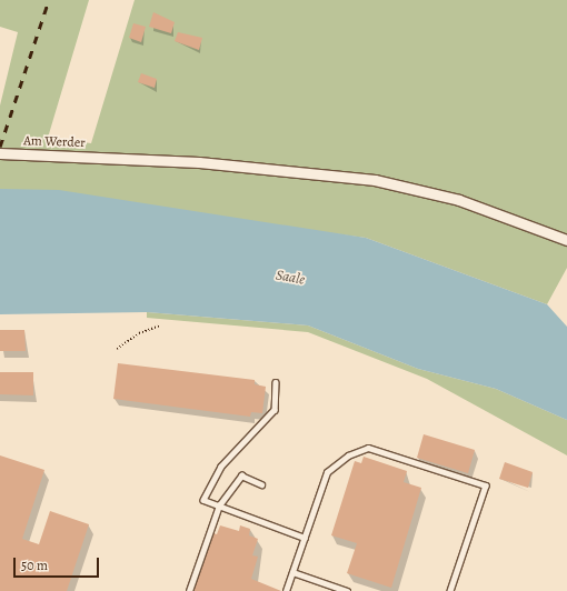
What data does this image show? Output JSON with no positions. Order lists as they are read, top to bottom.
{
  "streets": {
    "street": ["Am Werder"]
  },
  "water": ["Saale"],
  "scale_bar": "50 m"
}
